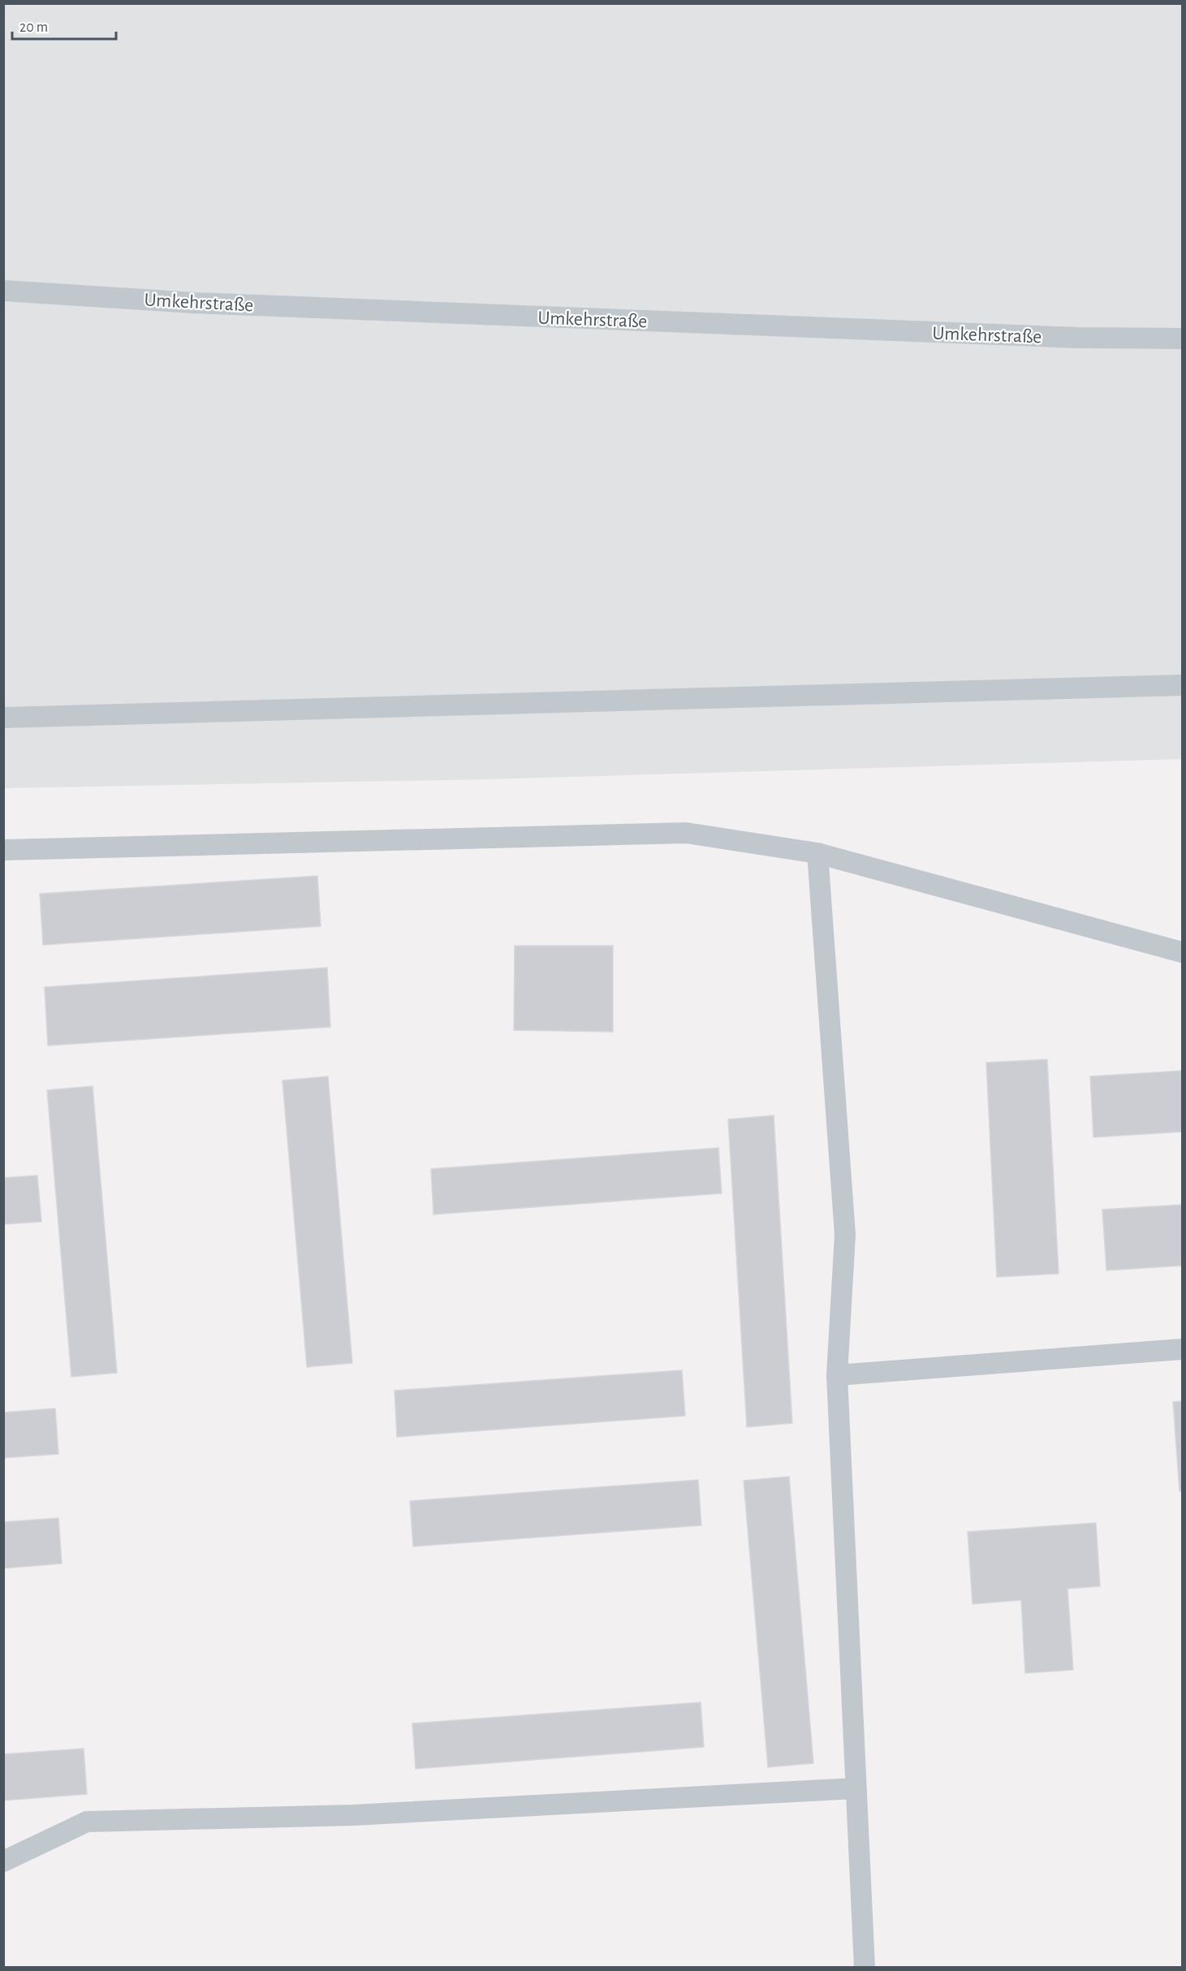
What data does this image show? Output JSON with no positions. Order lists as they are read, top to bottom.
{
  "streets": {
    "lane": ["Umkehrstraße"]
  },
  "scale_bar": "20 m"
}
